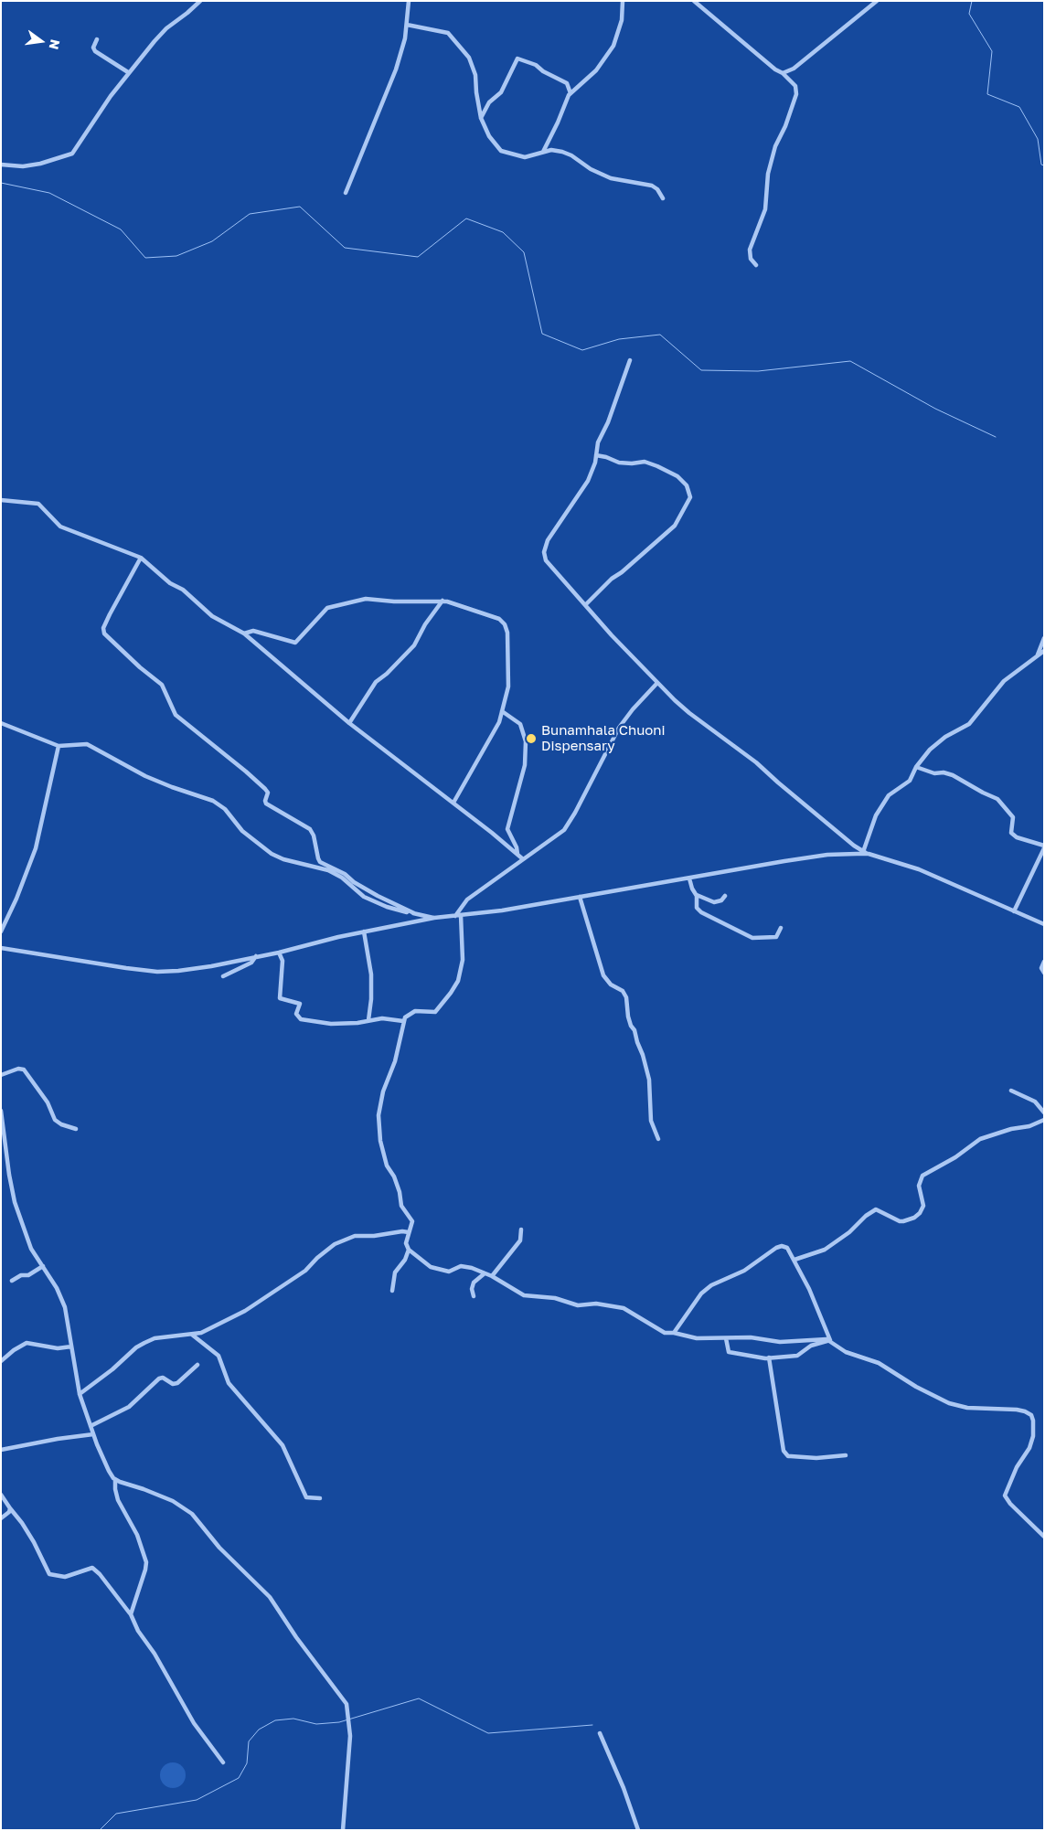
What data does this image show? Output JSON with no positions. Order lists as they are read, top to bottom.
{
  "places": ["Bunamhala Chuoni Dispensary"],
  "north": "right"
}
